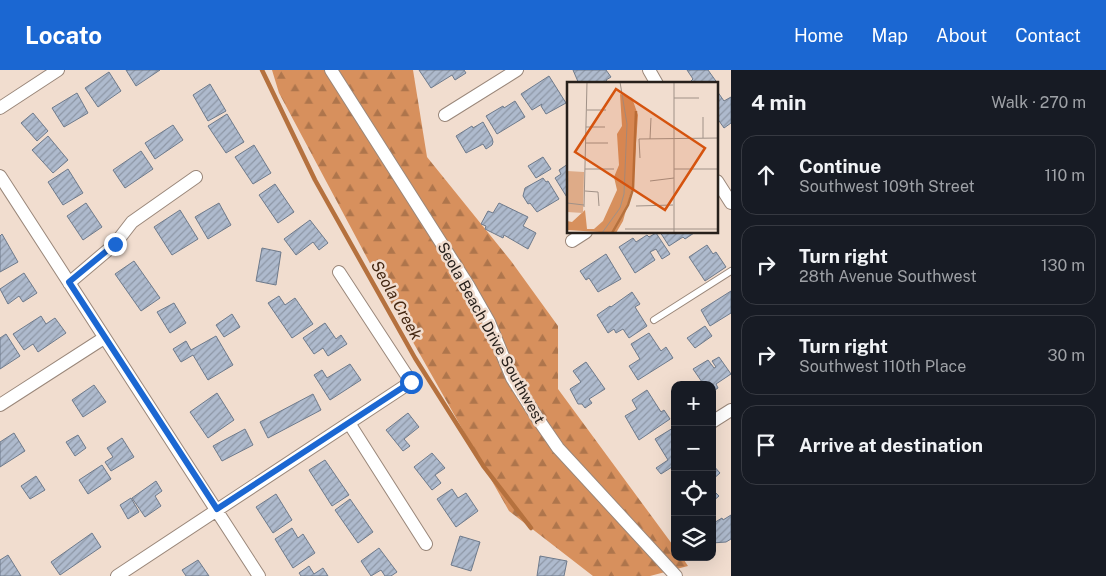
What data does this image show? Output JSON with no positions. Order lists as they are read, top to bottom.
{
  "streets": {
    "street": ["Seola Beach Drive Southwest"]
  },
  "water": ["Seola Creek"],
  "page": {
    "header": "Locato",
    "nav": [
      "Home",
      "Map",
      "About",
      "Contact"
    ],
    "heading": ["4 min", "Walk · 270 m"],
    "list": [
      ["Continue", "Southwest 109th Street", "110 m"],
      ["Turn right", "28th Avenue Southwest", "130 m"],
      ["Turn right", "Southwest 110th Place", "30 m"],
      "Arrive at destination"
    ],
    "map_buttons": ["+", "−"]
  }
}
